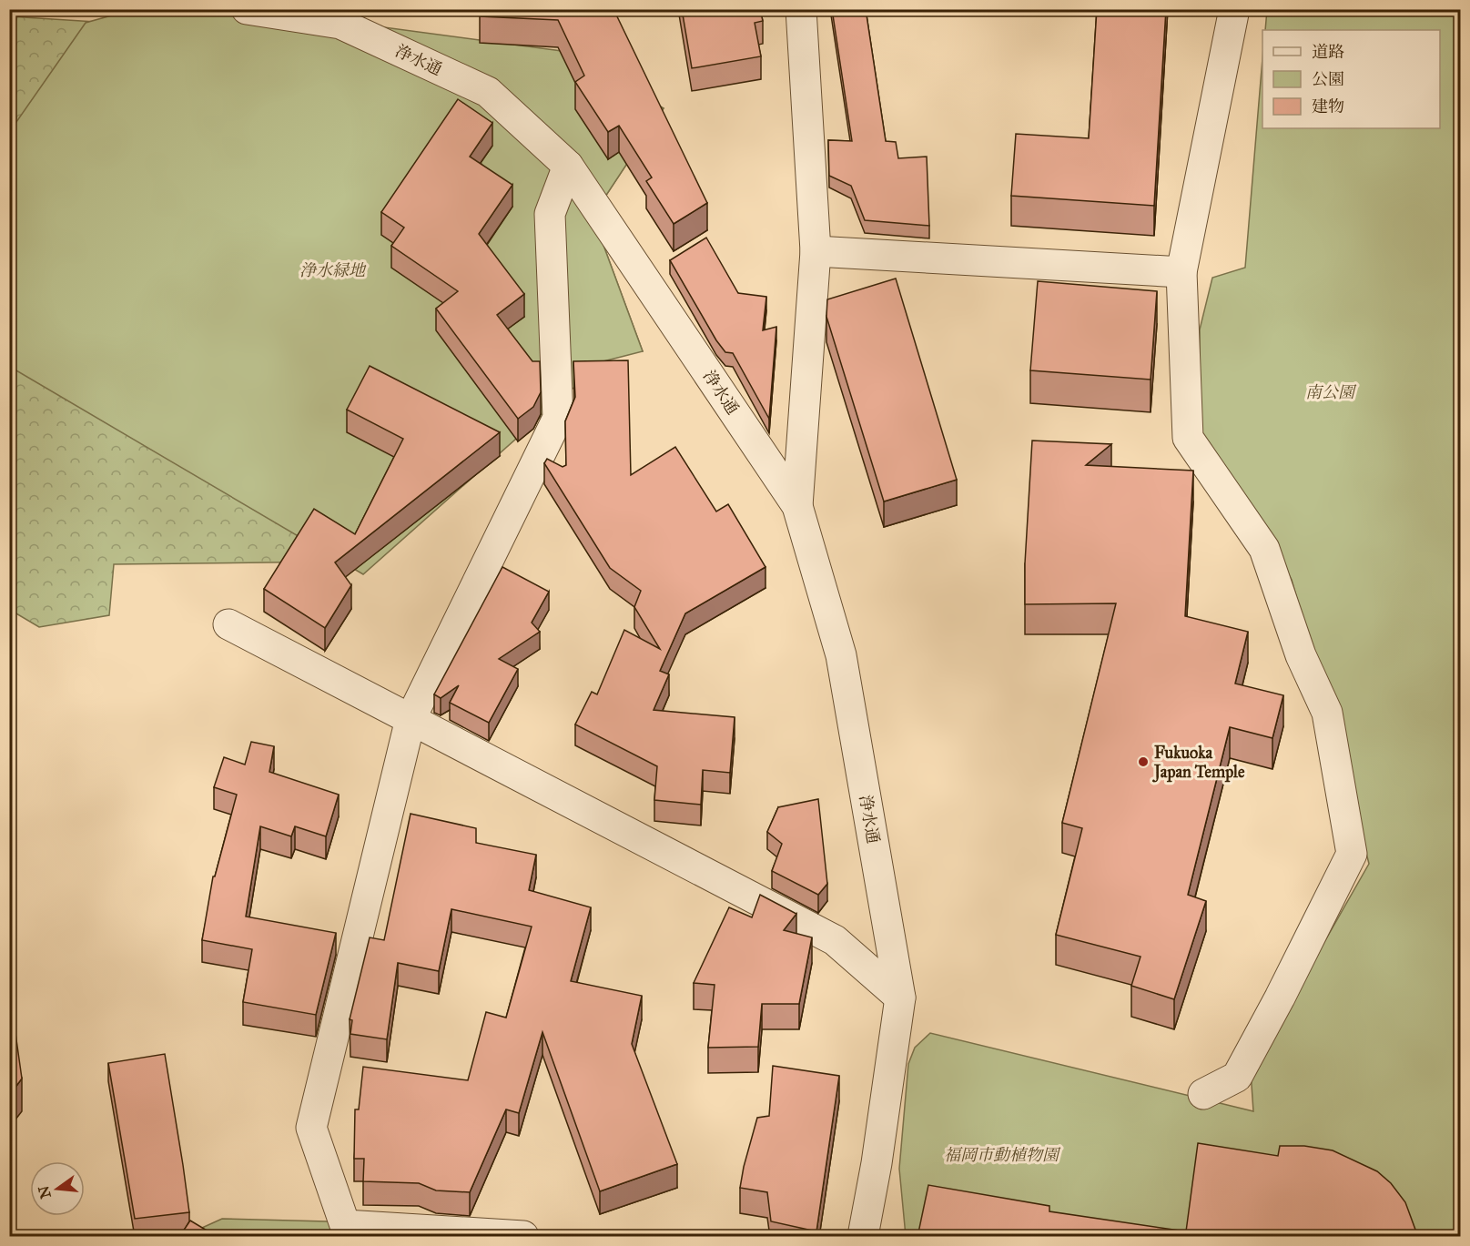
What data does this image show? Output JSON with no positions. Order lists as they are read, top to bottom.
{
  "streets": {
    "street": ["浄水通"]
  },
  "parks": ["浄水緑地", "南公園", "福岡市動植物園"],
  "places": ["Fukuoka Japan Temple"],
  "legend": ["道路", "公園", "建物"],
  "north": "left"
}
